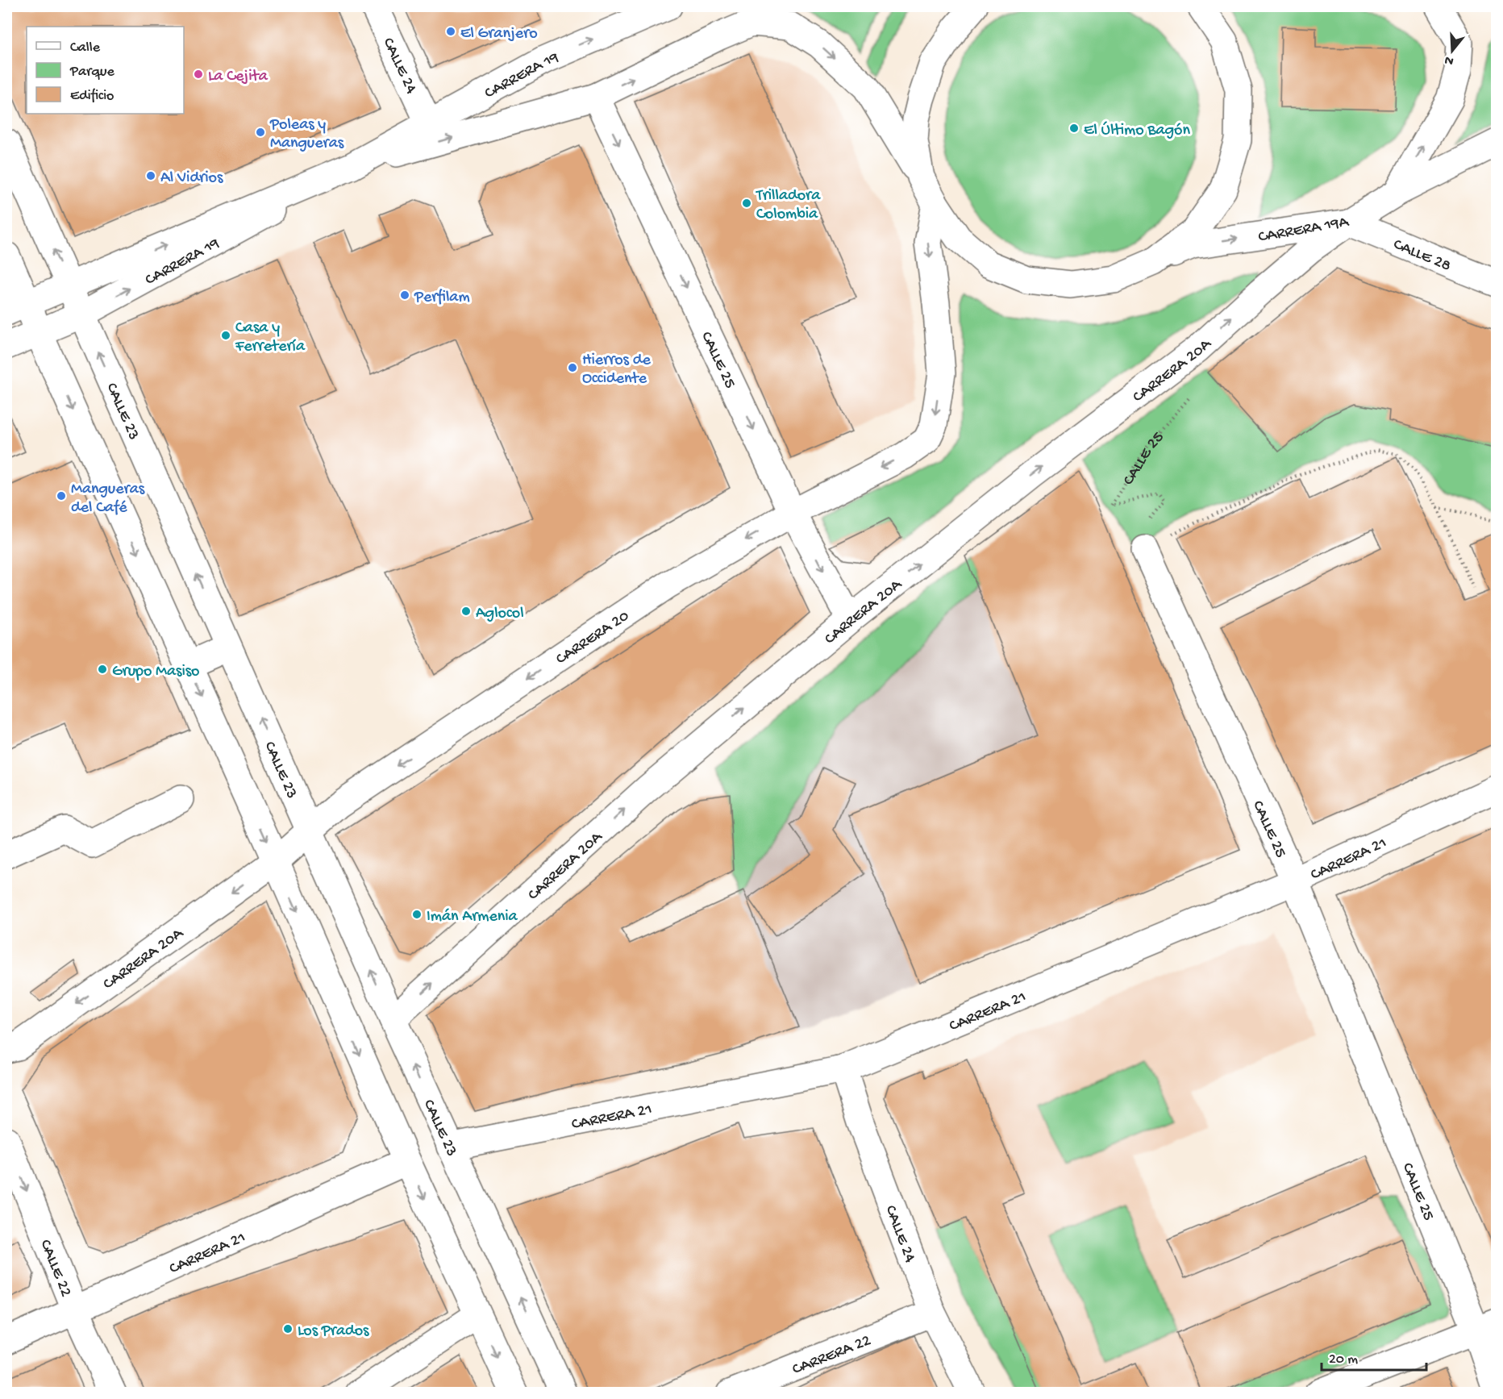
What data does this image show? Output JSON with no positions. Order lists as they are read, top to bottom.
{
  "streets": {
    "street": [
      "CALLE 24",
      "CARRERA 19",
      "CARRERA 19A",
      "CALLE 28",
      "CALLE 25",
      "CARRERA 20A",
      "CALLE 23",
      "CARRERA 20",
      "CARRERA 21",
      "CALLE 22",
      "CARRERA 22"
    ]
  },
  "crossings": [
    ["CALLE 24", "CARRERA 19"],
    ["CALLE 24", "CARRERA 21"],
    ["CALLE 24", "CARRERA 22"],
    ["CARRERA 19", "CALLE 23"],
    ["CARRERA 19A", "CALLE 28"],
    ["CARRERA 19A", "CARRERA 20A"],
    ["CALLE 28", "CARRERA 20A"],
    ["CALLE 25", "CARRERA 20A"],
    ["CALLE 25", "CARRERA 20"],
    ["CALLE 25", "CARRERA 21"],
    ["CARRERA 20A", "CALLE 23"],
    ["CARRERA 20A", "CARRERA 20"],
    ["CALLE 23", "CARRERA 20"],
    ["CALLE 23", "CARRERA 21"],
    ["CARRERA 21", "CALLE 22"]
  ],
  "one_way": [
    "CARRERA 19",
    "CARRERA 19A",
    "CARRERA 20",
    "CALLE 22"
  ],
  "places": [
    "El Granjero",
    "La Cejita",
    "El Último Bagón",
    "Poleas y Mangueras",
    "Al Vidrios",
    "Trilladora Colombia",
    "Perfilam",
    "Casa y Ferretería",
    "Hierros de Occidente",
    "Mangueras del Café",
    "Aglocol",
    "Grupo Masiso",
    "Imán Armenia",
    "Los Prados"
  ],
  "legend": ["Calle", "Parque", "Edificio"],
  "scale_bar": "20 m",
  "north": "bottom"
}
